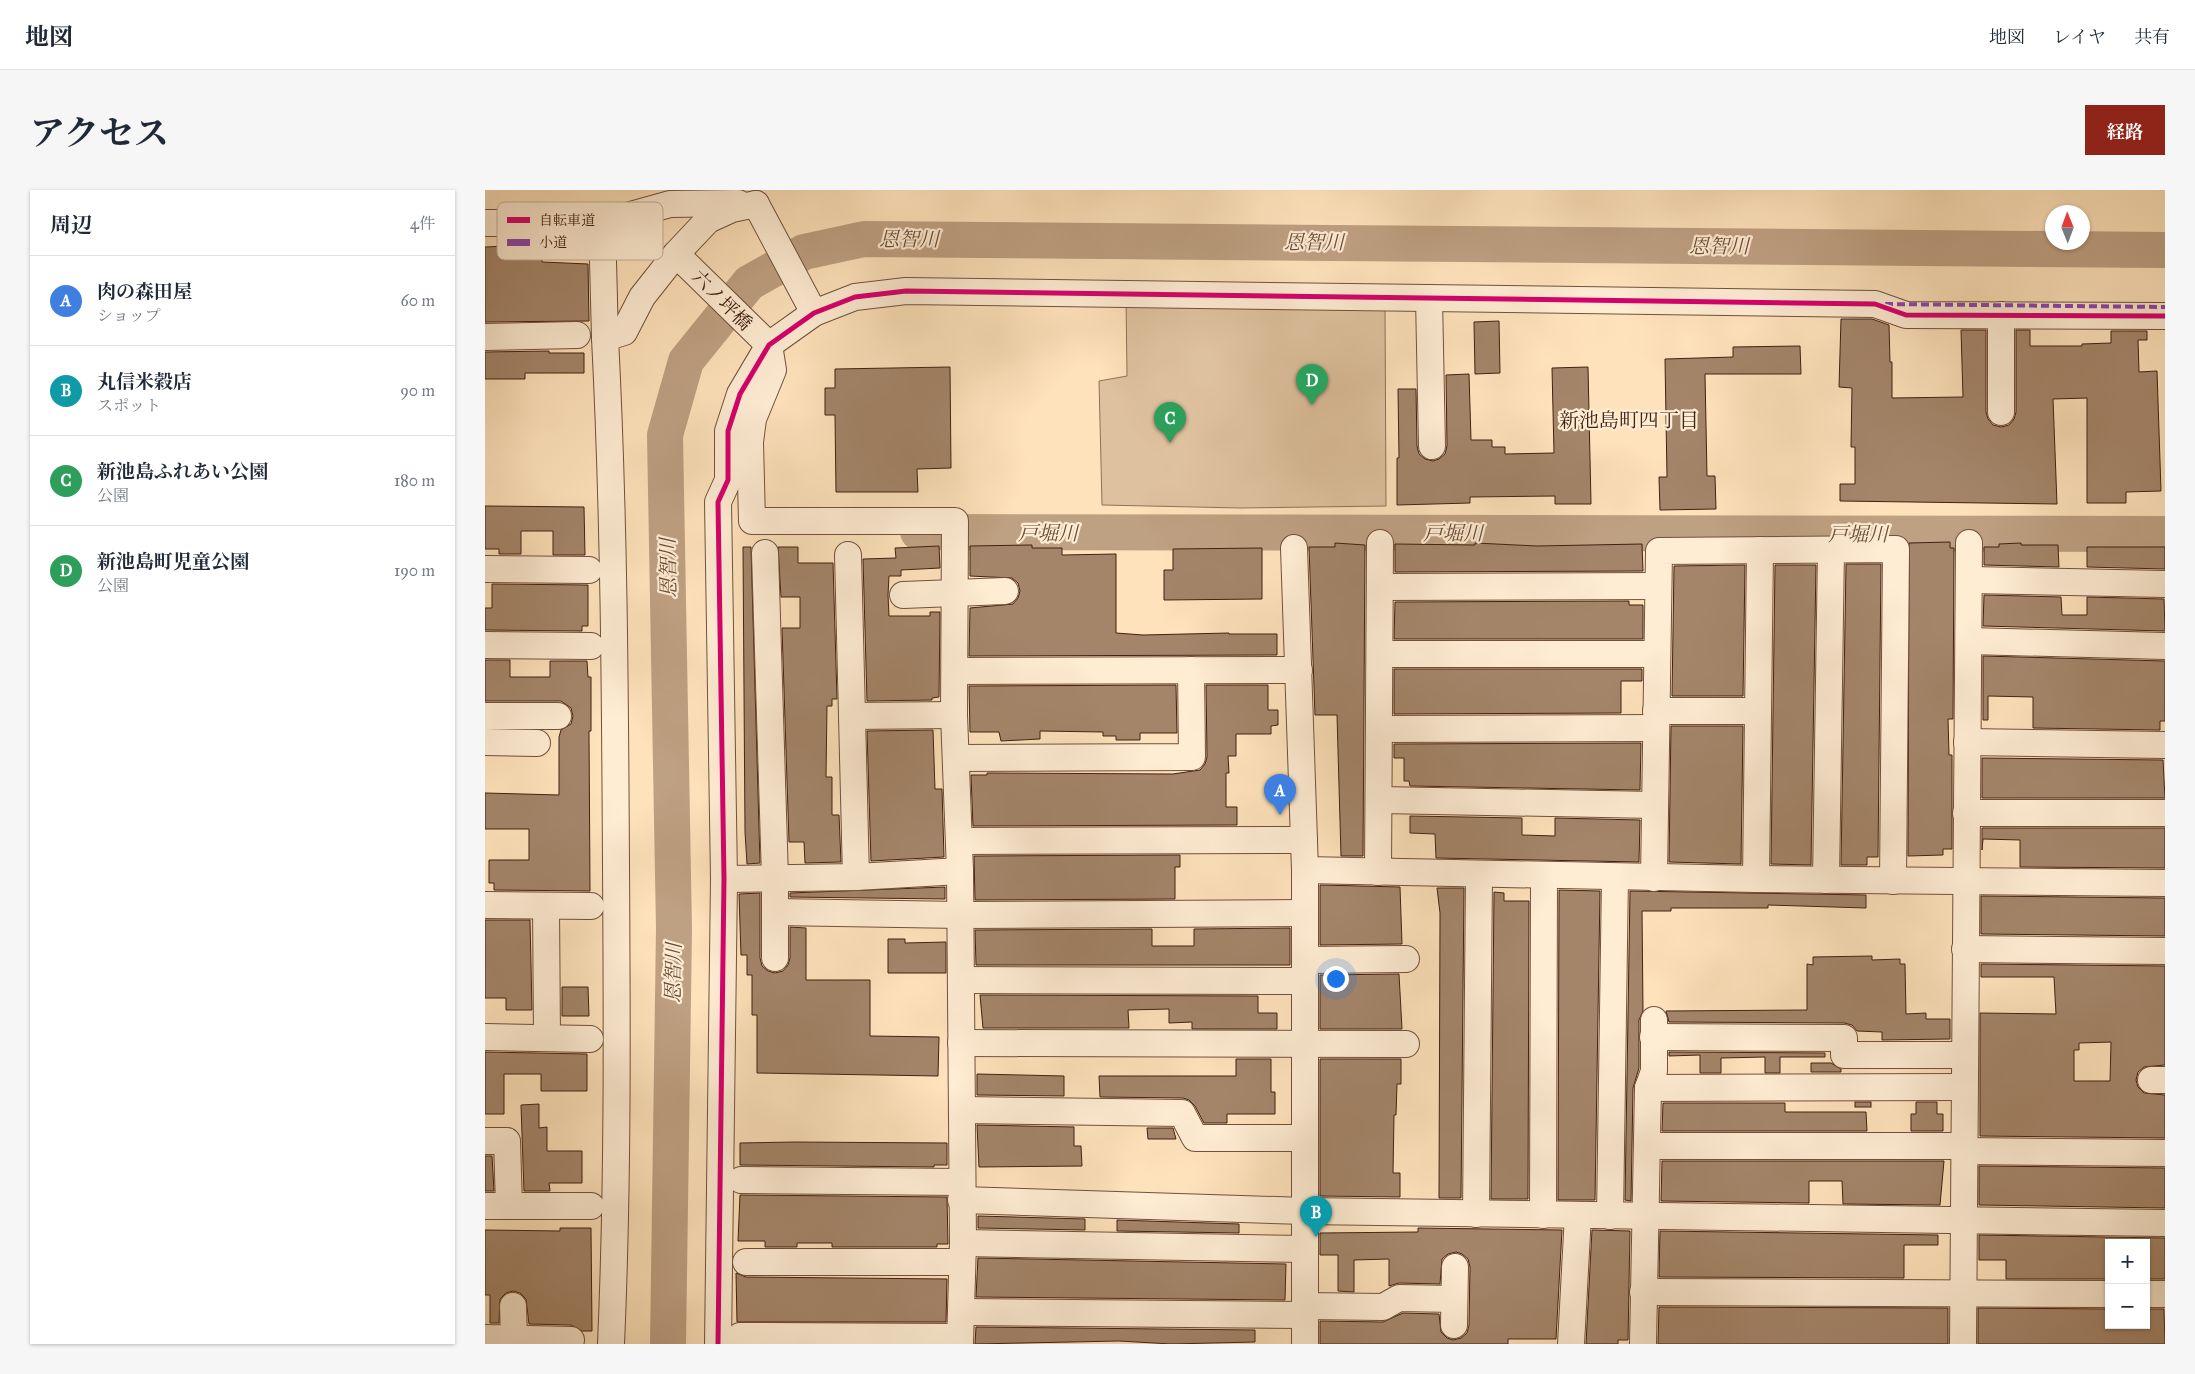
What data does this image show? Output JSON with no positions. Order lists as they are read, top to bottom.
{
  "streets": {
    "street": ["六ノ坪橋"]
  },
  "districts": ["新池島町四丁目"],
  "water": ["恩智川", "戸堀川"],
  "legend": ["自転車道", "小道"],
  "north": "top",
  "page": {
    "header": "地図",
    "nav": ["地図", "レイヤ", "共有"],
    "title": "アクセス",
    "buttons": "経路",
    "heading": ["周辺", "4件"],
    "list": [
      {
        "mark": "A",
        "name": "肉の森田屋",
        "note": "ショップ",
        "value": "60 m"
      },
      {
        "mark": "B",
        "name": "丸信米穀店",
        "note": "スポット",
        "value": "90 m"
      },
      {
        "mark": "C",
        "name": "新池島ふれあい公園",
        "note": "公園",
        "value": "180 m"
      },
      {
        "mark": "D",
        "name": "新池島町児童公園",
        "note": "公園",
        "value": "190 m"
      }
    ],
    "pins": [
      "D",
      "C",
      "A",
      "B"
    ],
    "map_buttons": ["+", "−"]
  }
}
